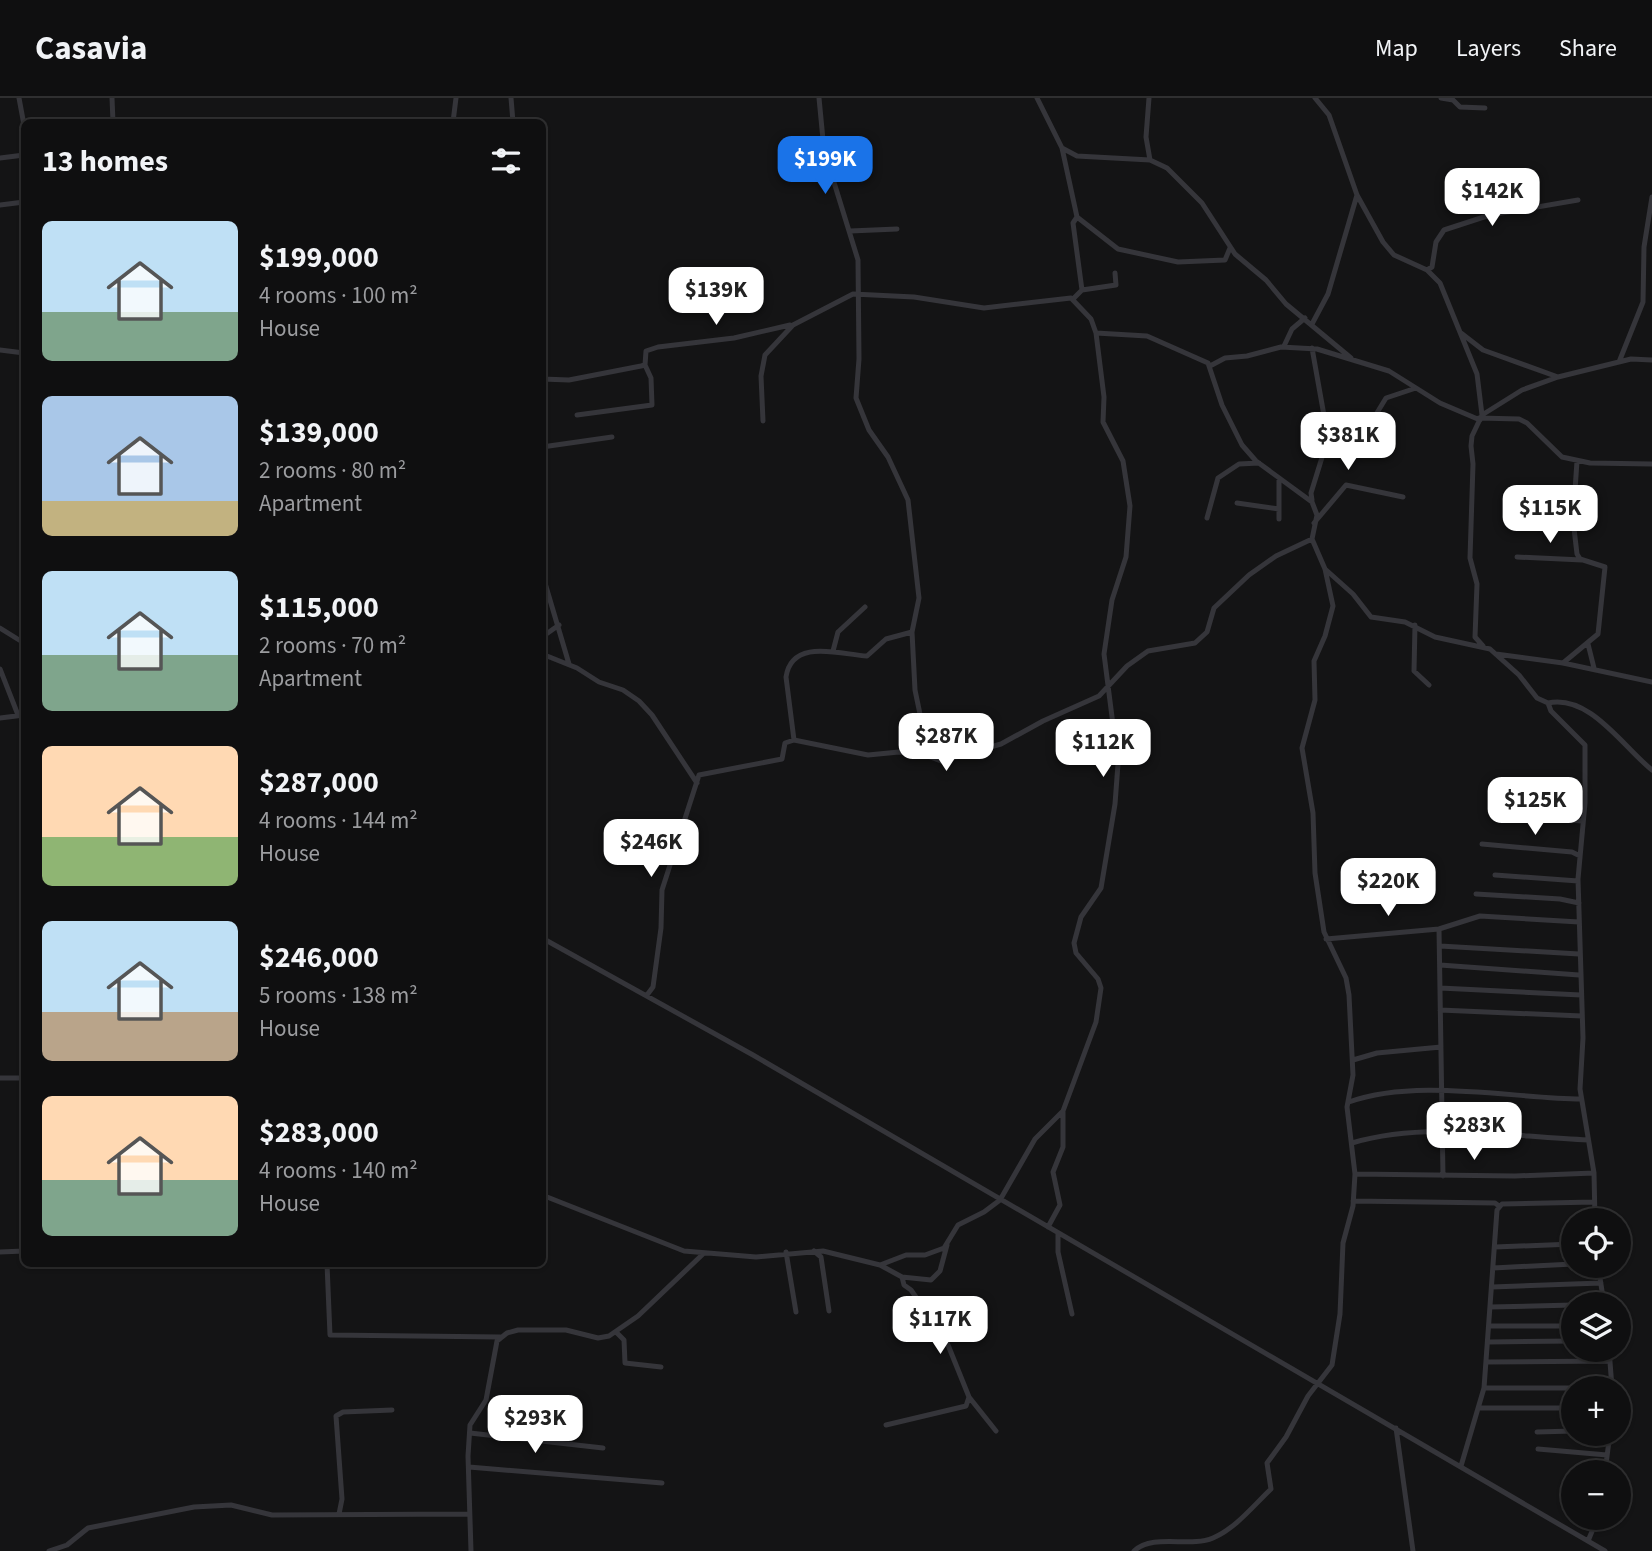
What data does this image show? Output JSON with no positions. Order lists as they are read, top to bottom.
{
  "page": {
    "header": "Casavia",
    "nav": ["Map", "Layers", "Share"],
    "heading": "13 homes",
    "price": [
      "$199K",
      "$142K",
      "$139K",
      "$381K",
      "$115K",
      "$287K",
      "$112K",
      "$125K",
      "$246K",
      "$220K",
      "$283K",
      "$117K",
      "$293K"
    ],
    "list": [
      {
        "name": "$199,000",
        "note": "4 rooms · 100 m² · House"
      },
      {
        "name": "$139,000",
        "note": "2 rooms · 80 m² · Apartment"
      },
      {
        "name": "$115,000",
        "note": "2 rooms · 70 m² · Apartment"
      },
      {
        "name": "$287,000",
        "note": "4 rooms · 144 m² · House"
      },
      {
        "name": "$246,000",
        "note": "5 rooms · 138 m² · House"
      },
      {
        "name": "$283,000",
        "note": "4 rooms · 140 m² · House"
      }
    ],
    "map_buttons": ["+", "−"]
  }
}
